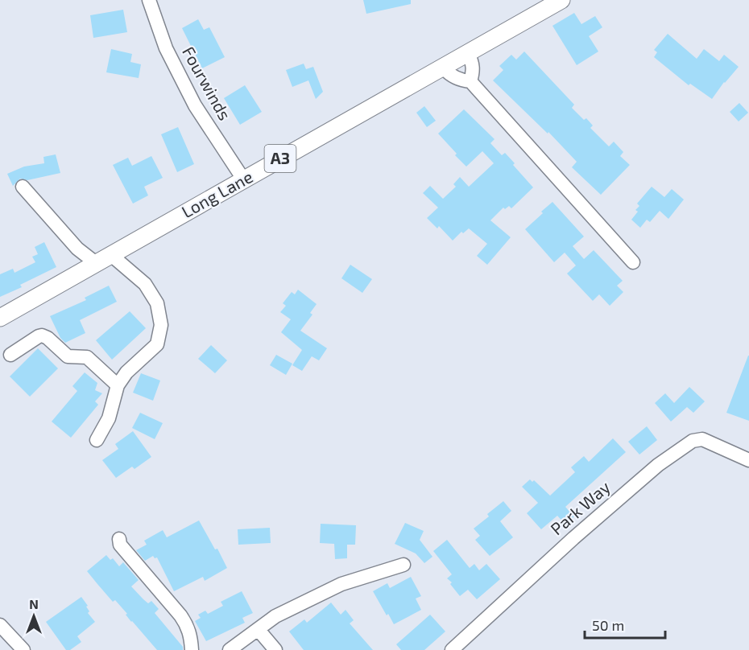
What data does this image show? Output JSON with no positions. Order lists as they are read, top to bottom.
{
  "streets": {
    "main road": ["A3", "Long Lane"],
    "street": ["Fourwinds", "Park Way"]
  },
  "crossings": [
    ["Fourwinds", "Long Lane"]
  ],
  "scale_bar": "50 m",
  "north": "top"
}
